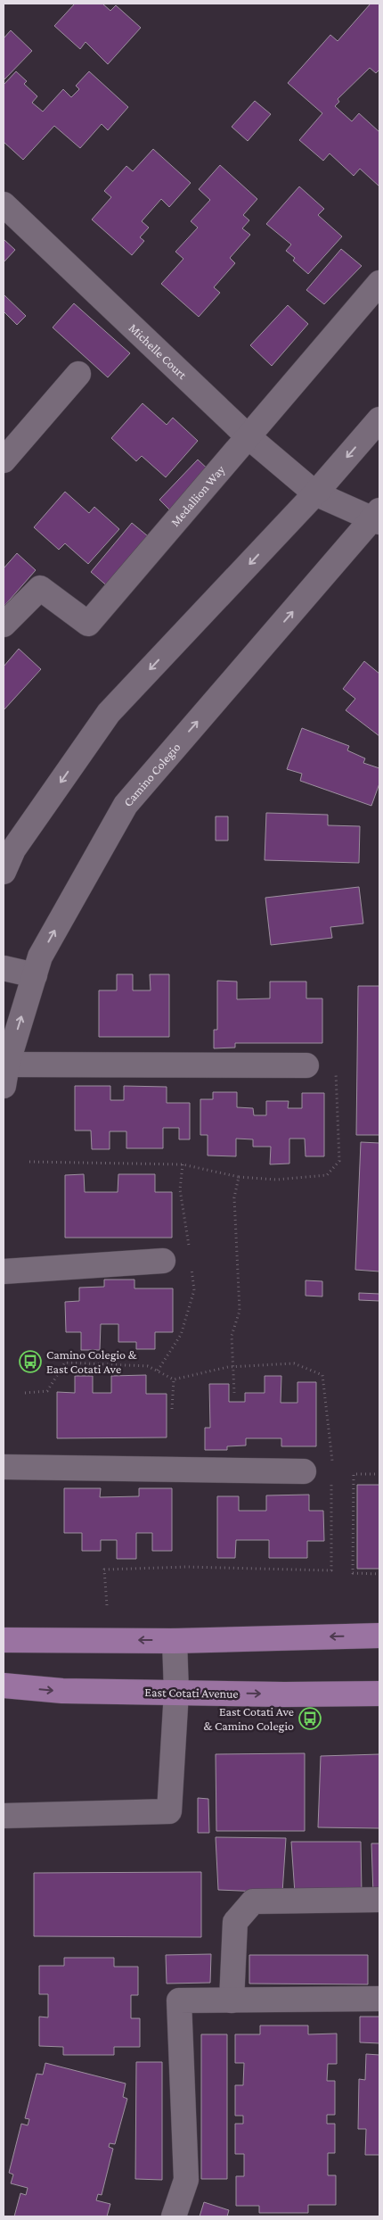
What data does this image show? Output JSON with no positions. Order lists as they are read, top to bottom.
{
  "streets": {
    "main road": ["East Cotati Avenue"],
    "street": ["Michelle Court", "Medallion Way", "Camino Colegio"]
  },
  "crossings": [
    ["Michelle Court", "Medallion Way"],
    ["Michelle Court", "Camino Colegio"]
  ],
  "places": {
    "bus stop": ["Camino Colegio & East Cotati Ave", "East Cotati Ave & Camino Colegio"]
  }
}
